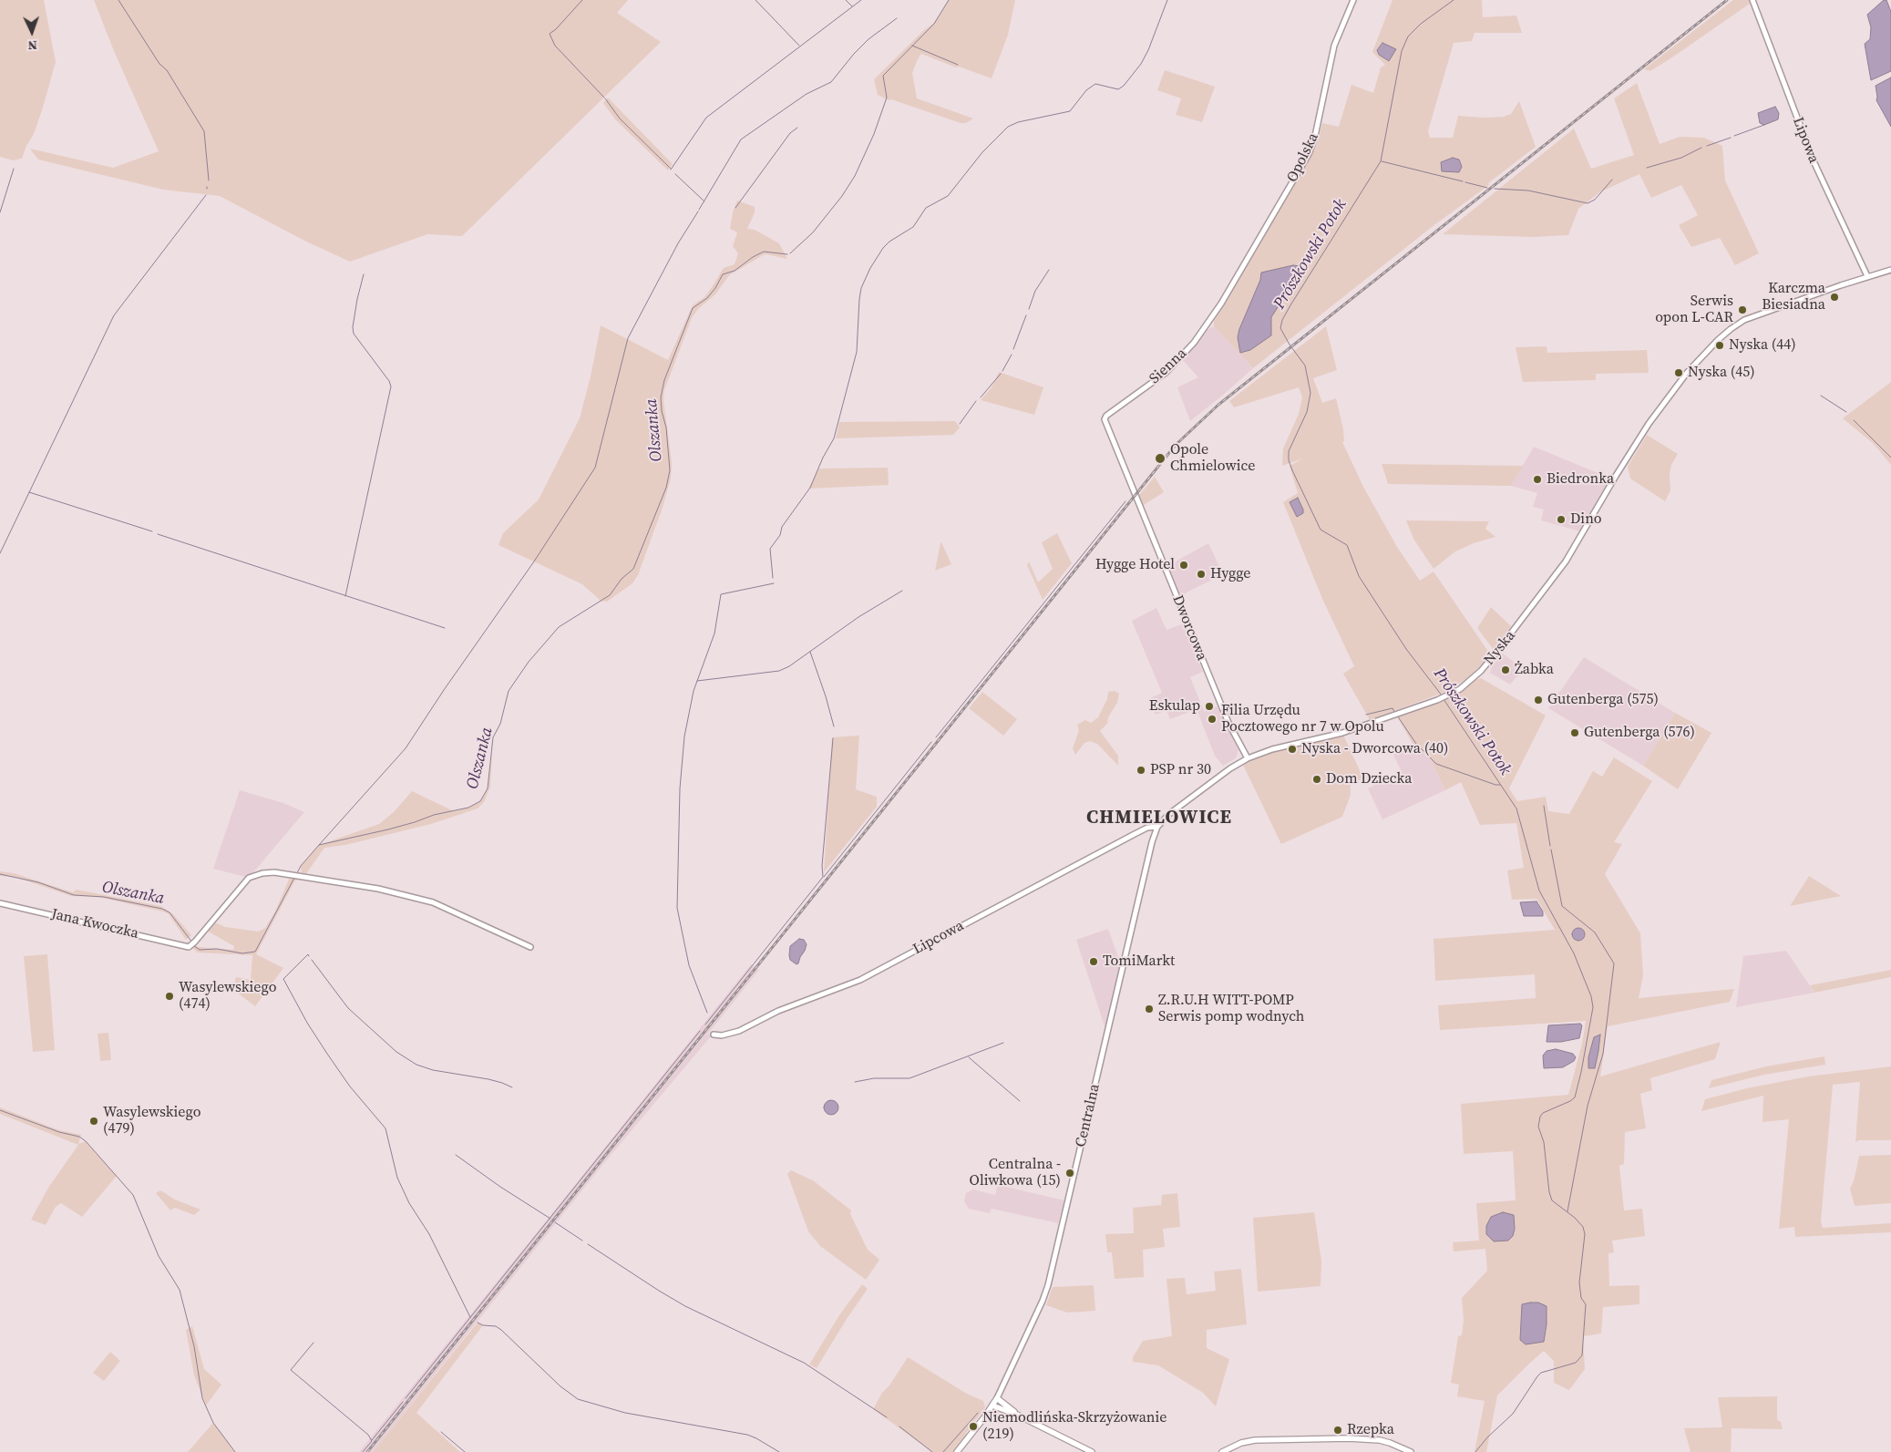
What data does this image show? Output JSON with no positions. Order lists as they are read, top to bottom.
{
  "streets": {
    "street": [
      "Lipowa",
      "Opolska",
      "Sienna",
      "Dworcowa",
      "Nyska",
      "Jana Kwoczka",
      "Lipcowa",
      "Centralna"
    ]
  },
  "crossings": [
    ["Lipowa", "Nyska"],
    ["Opolska", "Sienna"],
    ["Sienna", "Dworcowa"],
    ["Dworcowa", "Nyska"],
    ["Nyska", "Lipcowa"],
    ["Nyska", "Centralna"],
    ["Lipcowa", "Centralna"]
  ],
  "districts": ["CHMIELOWICE"],
  "water": ["Prószkowski Potok", "Olszanka"],
  "places": [
    "Karczma Biesiadna",
    "Serwis opon L-CAR",
    "Nyska (44)",
    "Nyska (45)",
    "Opole Chmielowice",
    "Biedronka",
    "Dino",
    "Hygge Hotel",
    "Hygge",
    "Żabka",
    "Gutenberga (575)",
    "Eskulap",
    "Filia Urzędu Pocztowego nr 7 w Opolu",
    "Gutenberga (576)",
    "Nyska - Dworcowa (40)",
    "PSP nr 30",
    "Dom Dziecka",
    "TomiMarkt",
    "Wasylewskiego (474)",
    "Z.R.U.H WITT-POMP Serwis pomp wodnych",
    "Wasylewskiego (479)",
    "Centralna - Oliwkowa (15)",
    "Niemodlińska-Skrzyżowanie (219)",
    "Rzepka"
  ],
  "north": "bottom"
}
